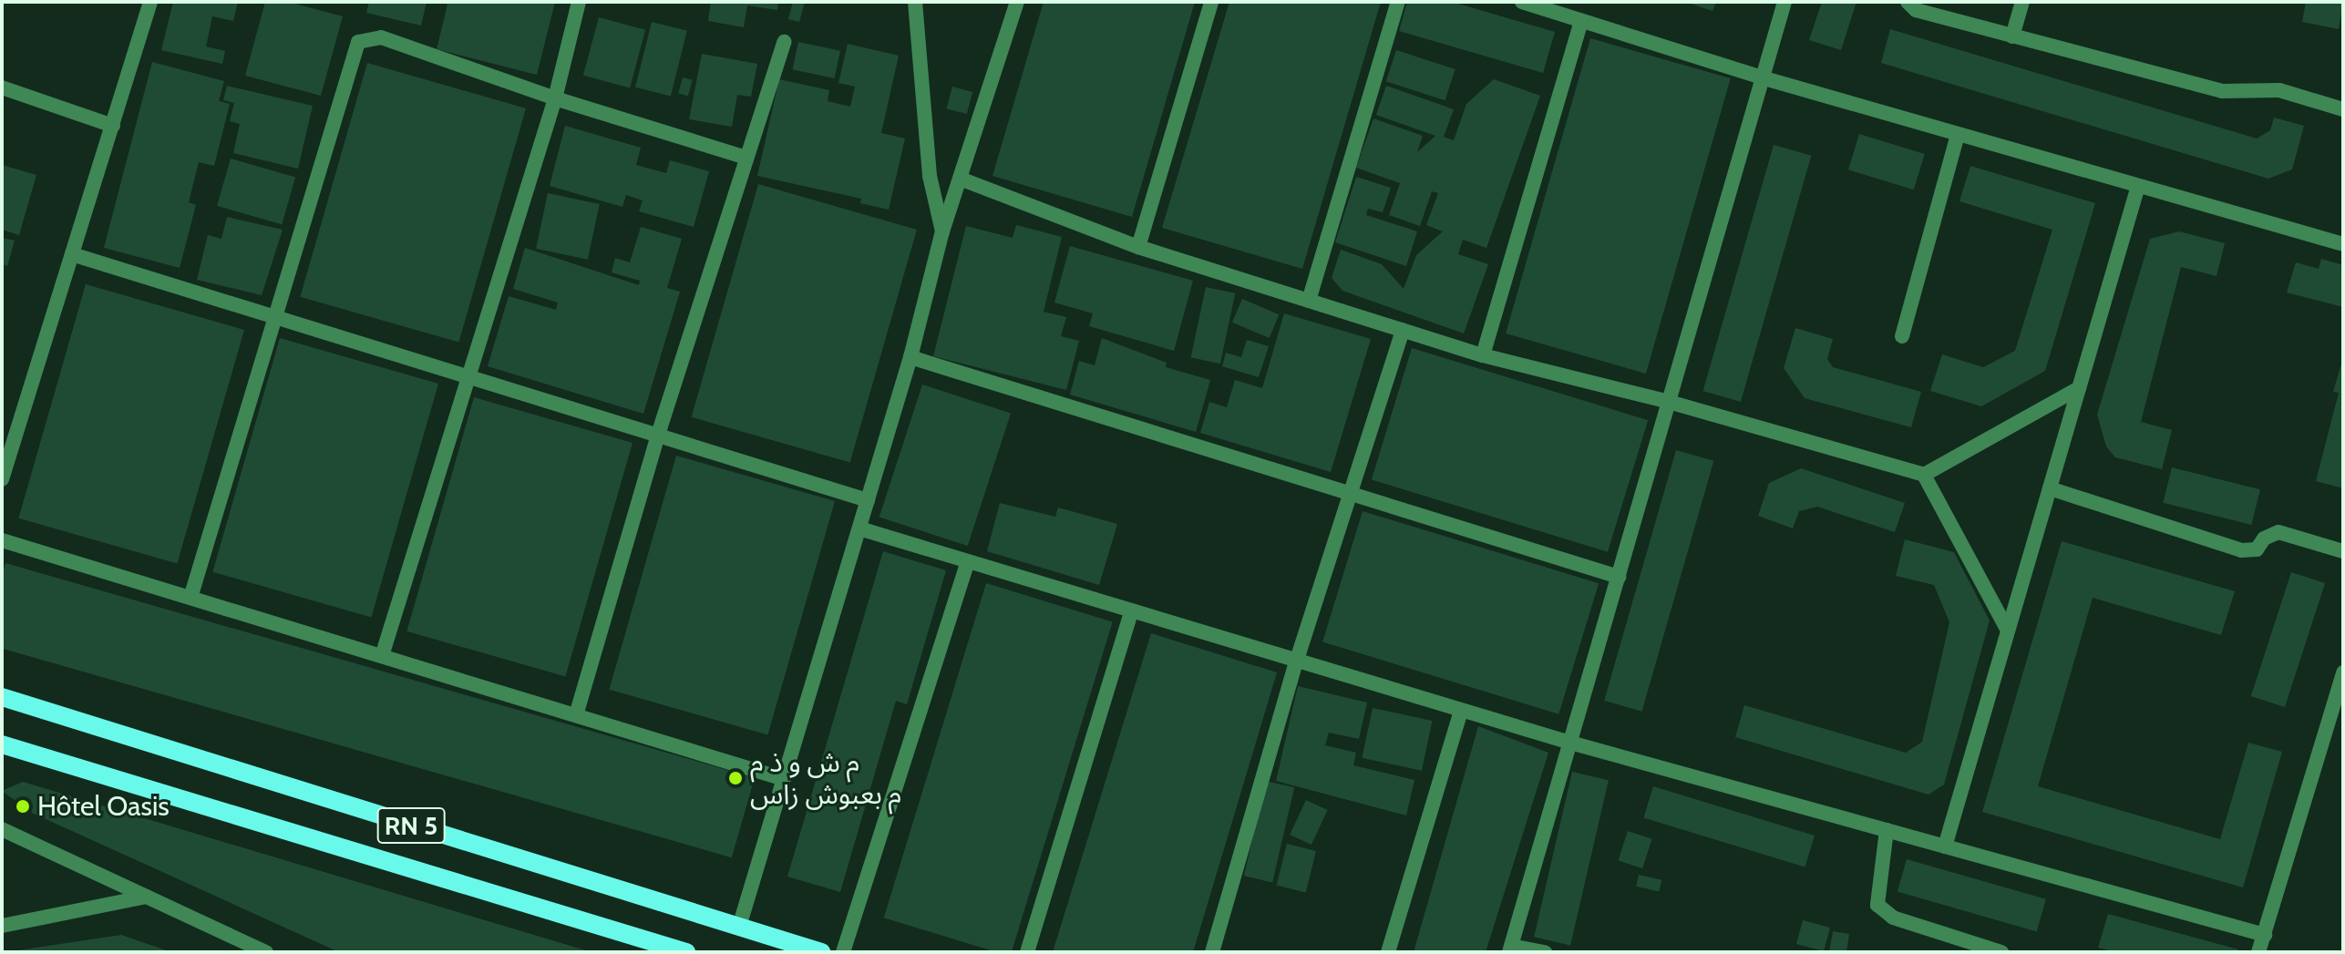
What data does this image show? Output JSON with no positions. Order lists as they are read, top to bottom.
{
  "streets": {
    "main road": ["RN 5"]
  },
  "places": ["م ش و ذ م م بعبوش زاس", "Hôtel Oasis"]
}
